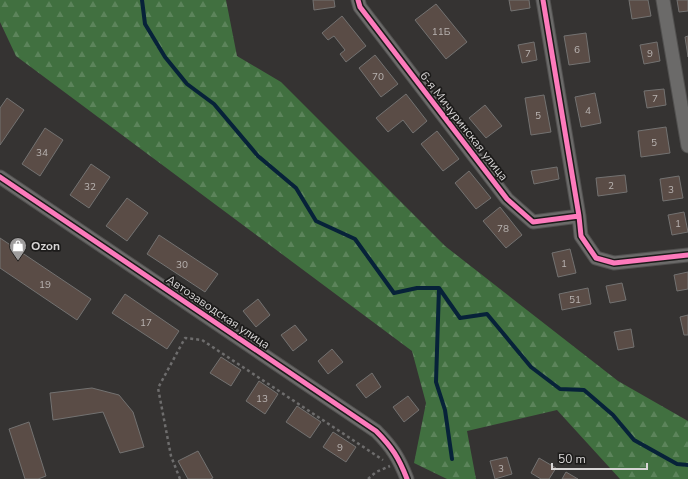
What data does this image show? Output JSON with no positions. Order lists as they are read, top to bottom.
{
  "streets": {
    "street": ["6-я Мичуринская улица", "Автозаводская улица"]
  },
  "places": {
    "shop": ["Ozon"]
  },
  "house_numbers": [
    "11Б",
    "6",
    "7",
    "9",
    "70",
    "7",
    "4",
    "5",
    "5",
    "34",
    "2",
    "32",
    "3",
    "1",
    "78",
    "1",
    "30",
    "19",
    "51",
    "17",
    "13",
    "9",
    "3"
  ],
  "scale_bar": "50 m"
}
